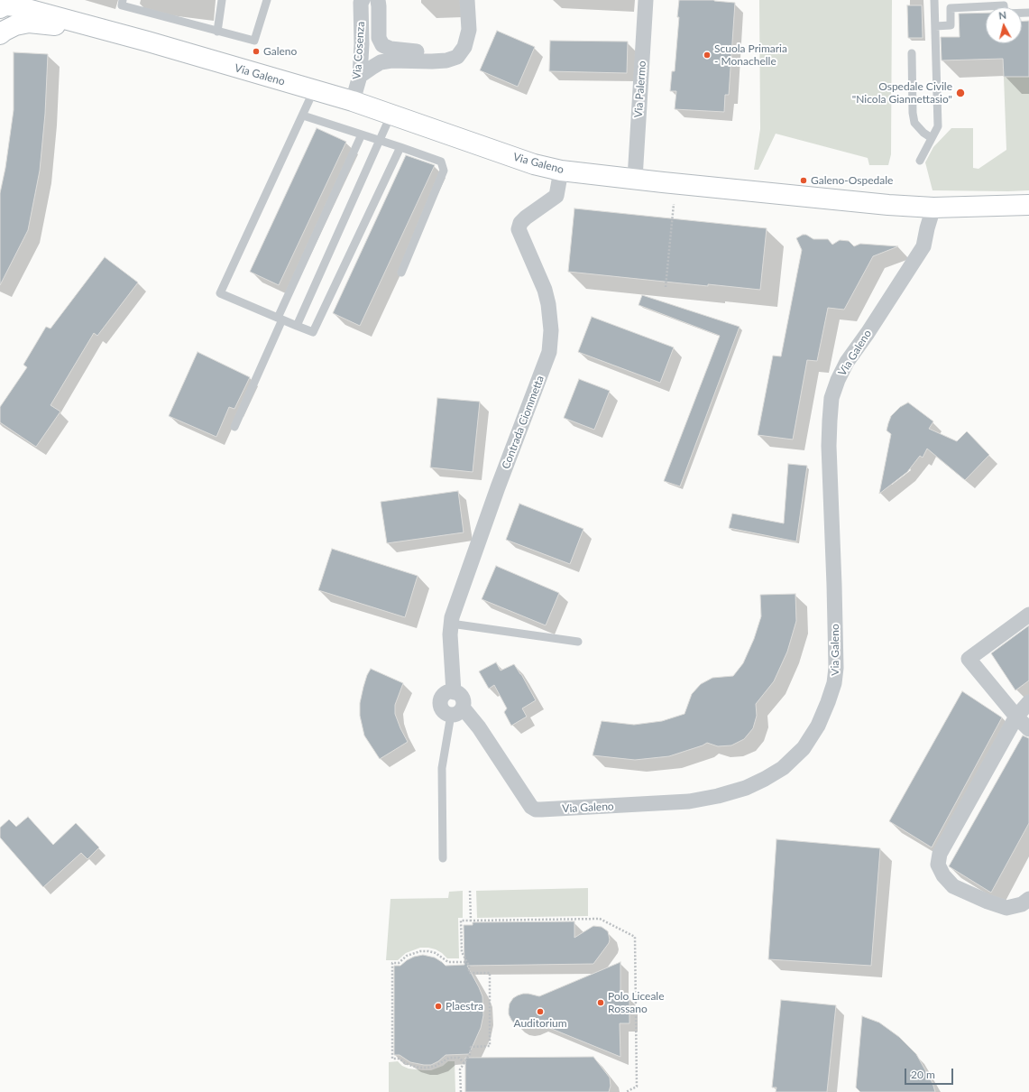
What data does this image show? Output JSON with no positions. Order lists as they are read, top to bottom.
{
  "streets": {
    "main road": ["Via Galeno"],
    "street": ["Via Cosenza", "Via Palermo", "Contrada Ciommetta"]
  },
  "crossings": [
    ["Via Cosenza", "Via Galeno"],
    ["Via Galeno", "Via Palermo"],
    ["Via Galeno", "Contrada Ciommetta"]
  ],
  "places": [
    "Galeno",
    "Scuola Primaria - Monachelle",
    "Ospedale Civile \"Nicola Giannettasio\"",
    "Galeno-Ospedale",
    "Polo Liceale Rossano",
    "Plaestra",
    "Auditorium"
  ],
  "scale_bar": "20 m",
  "north": "top"
}
